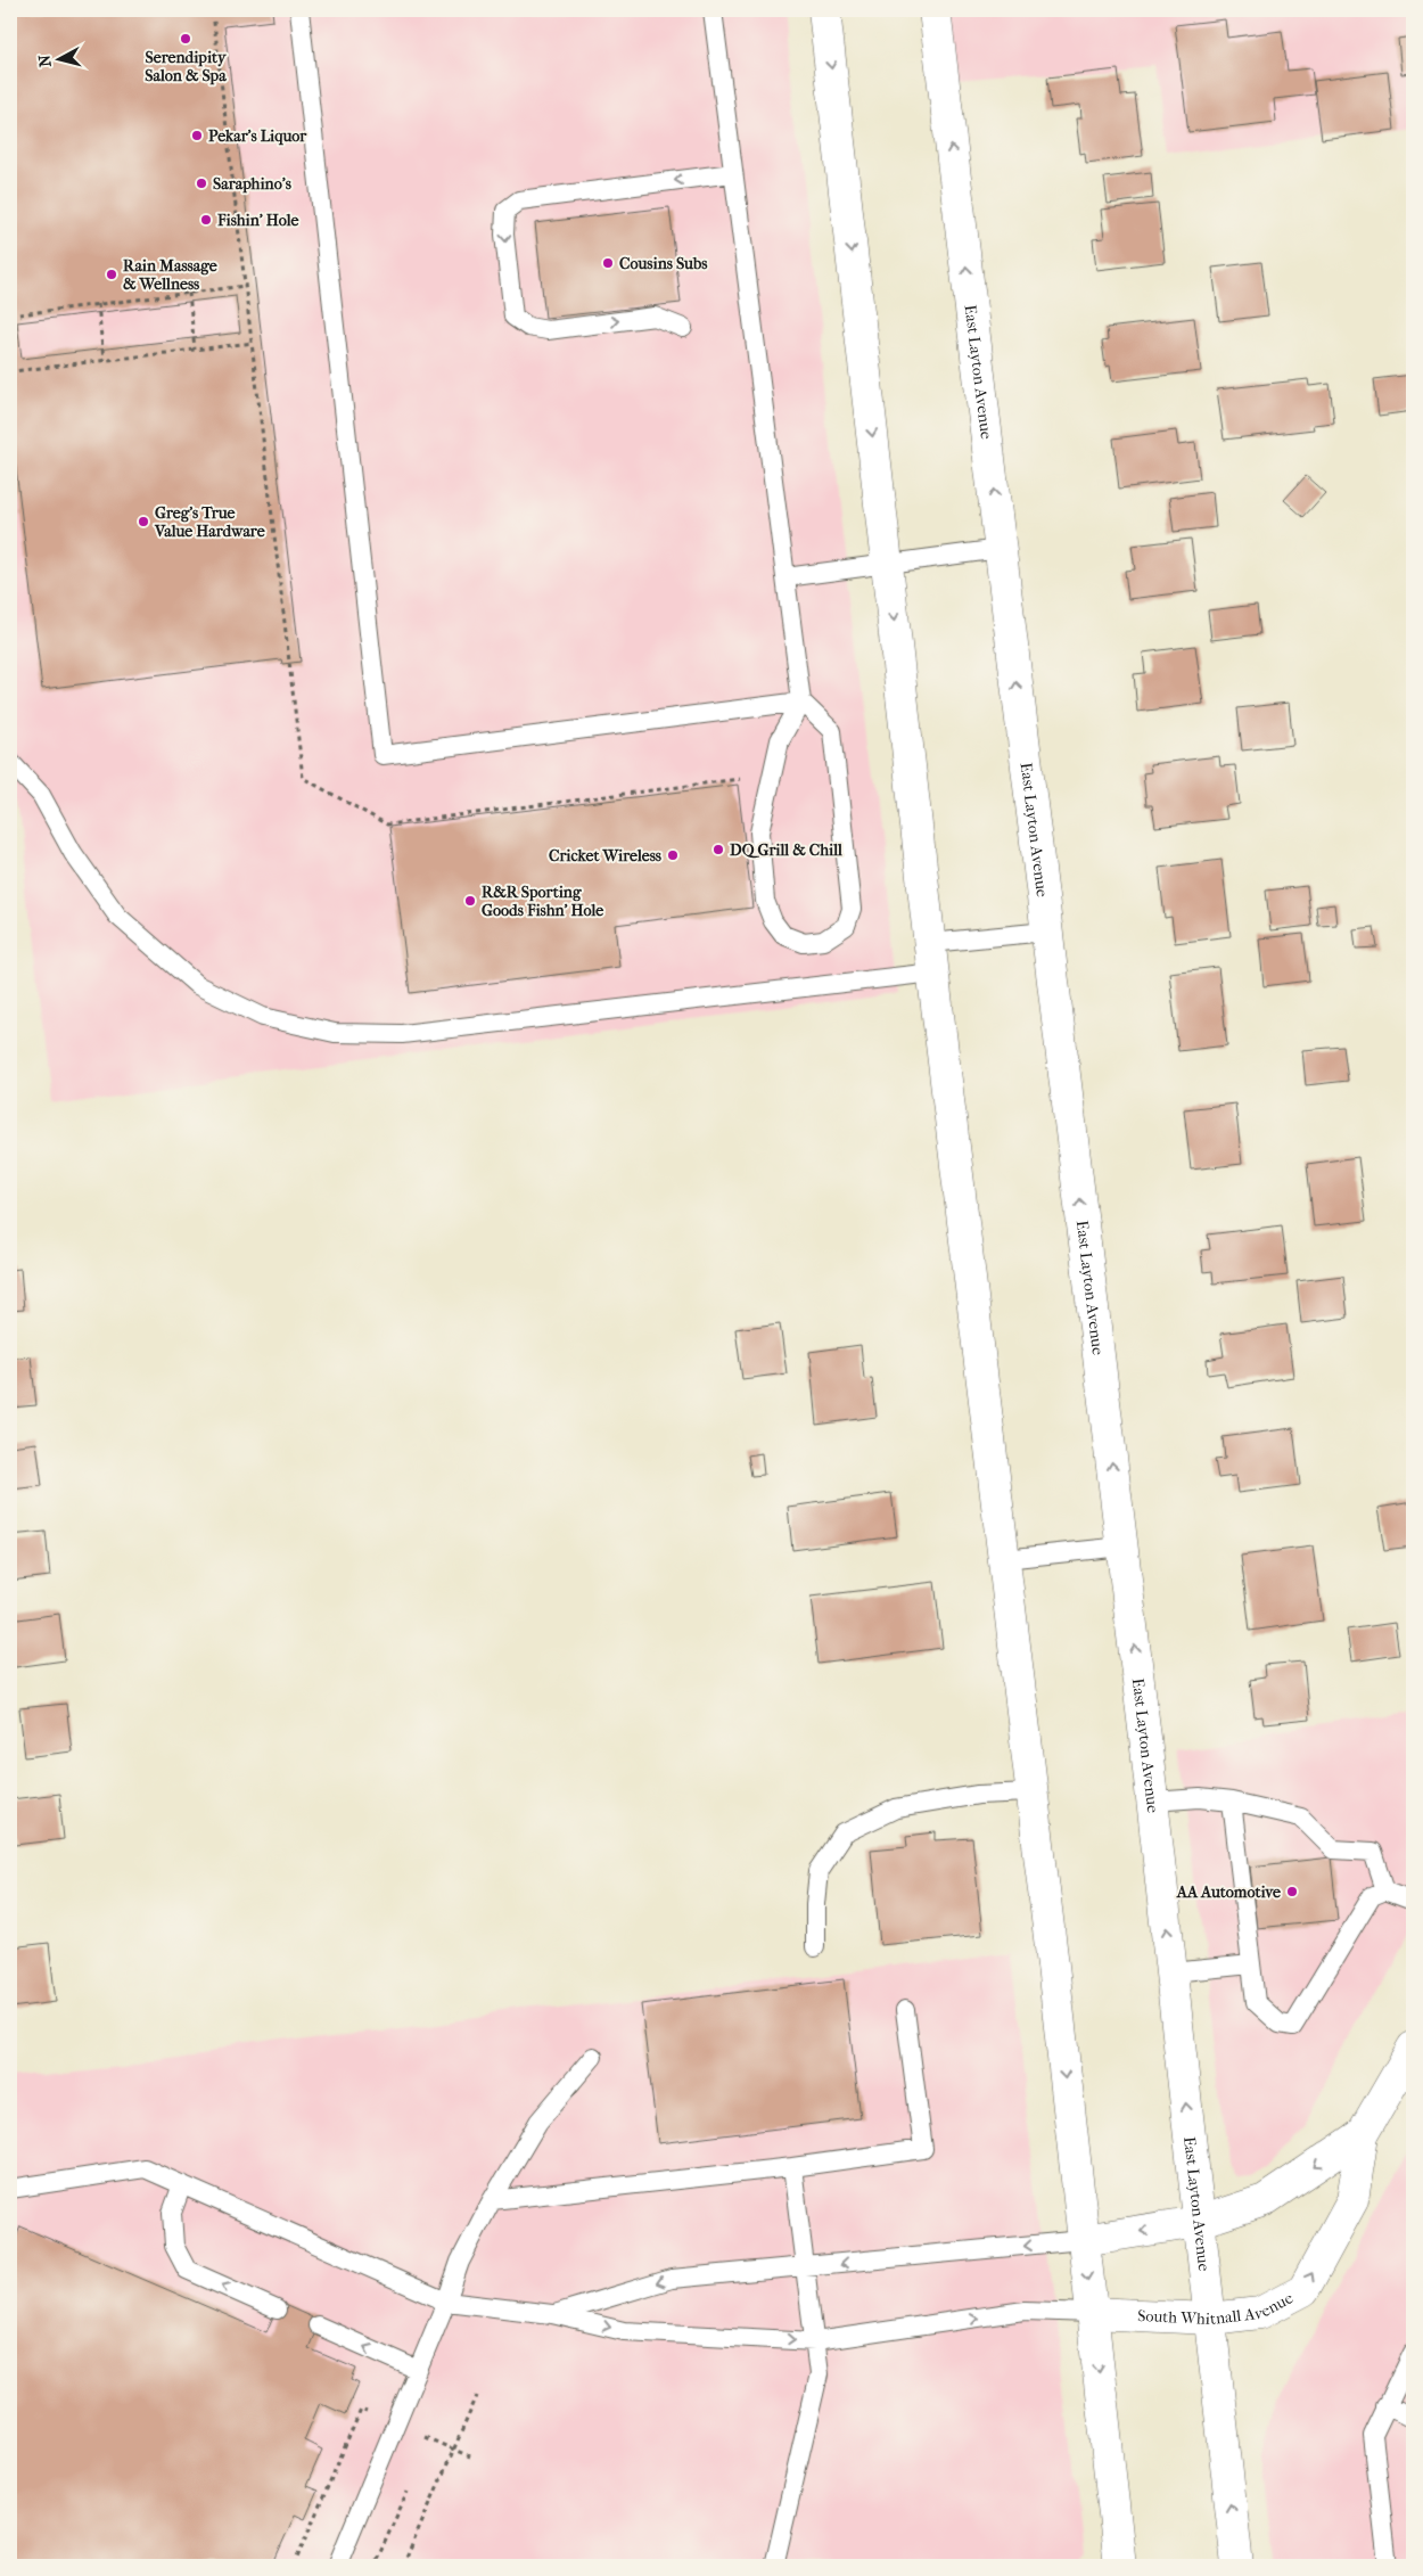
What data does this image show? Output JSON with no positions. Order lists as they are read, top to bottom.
{
  "streets": {
    "main road": ["East Layton Avenue", "South Whitnall Avenue"]
  },
  "crossings": [
    ["East Layton Avenue", "South Whitnall Avenue"]
  ],
  "places": [
    "Serendipity Salon & Spa",
    "Pekar's Liquor",
    "Saraphino's",
    "Fishin' Hole",
    "Cousins Subs",
    "Rain Massage & Wellness",
    "Greg's True Value Hardware",
    "DQ Grill & Chill",
    "Cricket Wireless",
    "R&R Sporting Goods Fishn' Hole",
    "AA Automotive"
  ],
  "north": "left"
}
